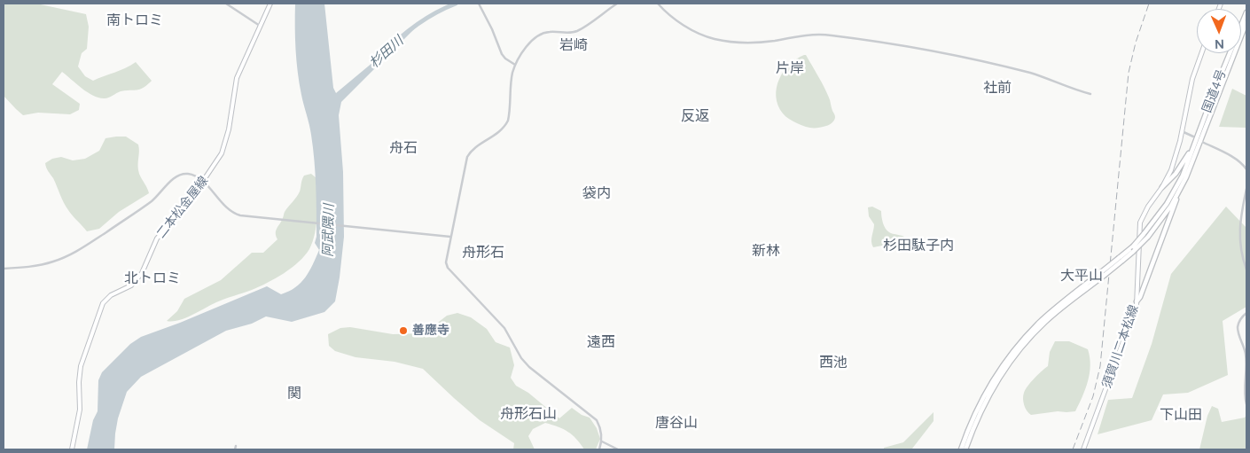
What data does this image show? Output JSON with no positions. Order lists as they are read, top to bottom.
{
  "streets": {
    "highway": ["国道4号"],
    "main road": ["二本松金屋線", "須賀川二本松線"]
  },
  "districts": [
    "南トロミ",
    "岩崎",
    "片岸",
    "社前",
    "反返",
    "舟石",
    "袋内",
    "杉田駄子内",
    "新林",
    "舟形石",
    "大平山",
    "北トロミ",
    "遠西",
    "西池",
    "関",
    "舟形石山",
    "下山田",
    "唐谷山"
  ],
  "water": ["杉田川", "阿武隈川"],
  "places": ["善應寺"],
  "north": "bottom"
}
